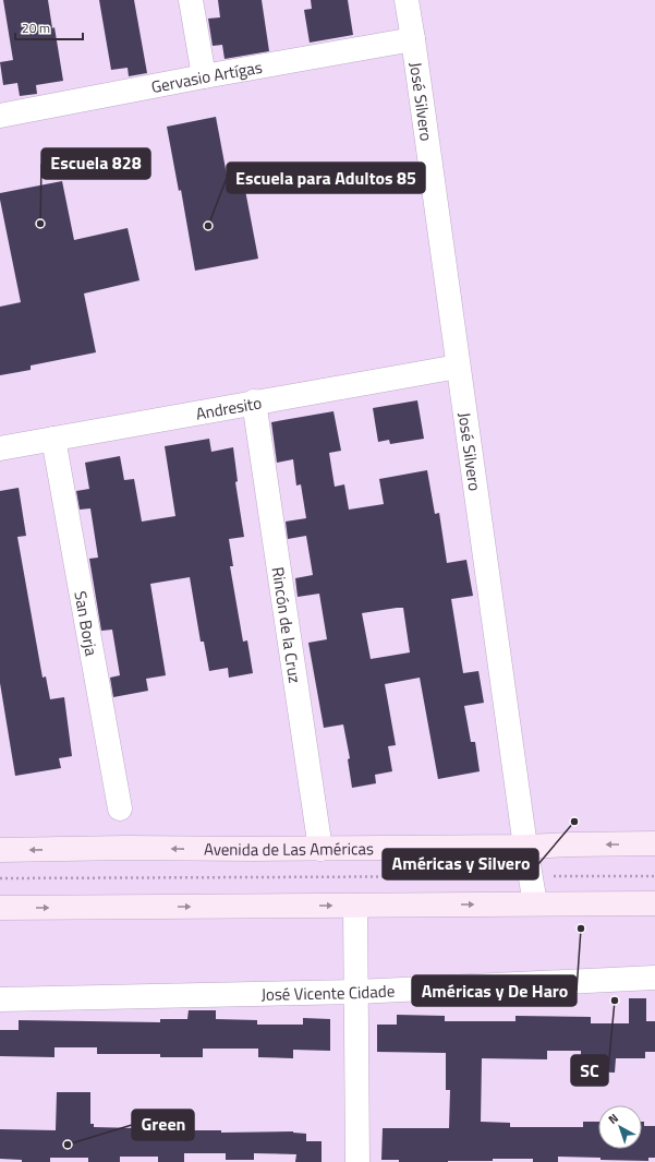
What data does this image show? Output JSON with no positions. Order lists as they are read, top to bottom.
{
  "streets": {
    "main road": ["Avenida de Las Américas"],
    "street": [
      "Gervasio Artígas",
      "José Silvero",
      "Andresito",
      "San Borja",
      "Rincón de la Cruz",
      "José Vicente Cidade"
    ]
  },
  "crossings": [
    ["Gervasio Artígas", "José Silvero"],
    ["José Silvero", "Andresito"],
    ["José Silvero", "Avenida de Las Américas"],
    ["Andresito", "San Borja"],
    ["Andresito", "Rincón de la Cruz"],
    ["Rincón de la Cruz", "Avenida de Las Américas"]
  ],
  "places": [
    "Escuela 828",
    "Escuela para Adultos 85",
    "Américas y Silvero",
    "Américas y De Haro",
    "SC",
    "Green"
  ],
  "scale_bar": "20 m",
  "north": "top left"
}
